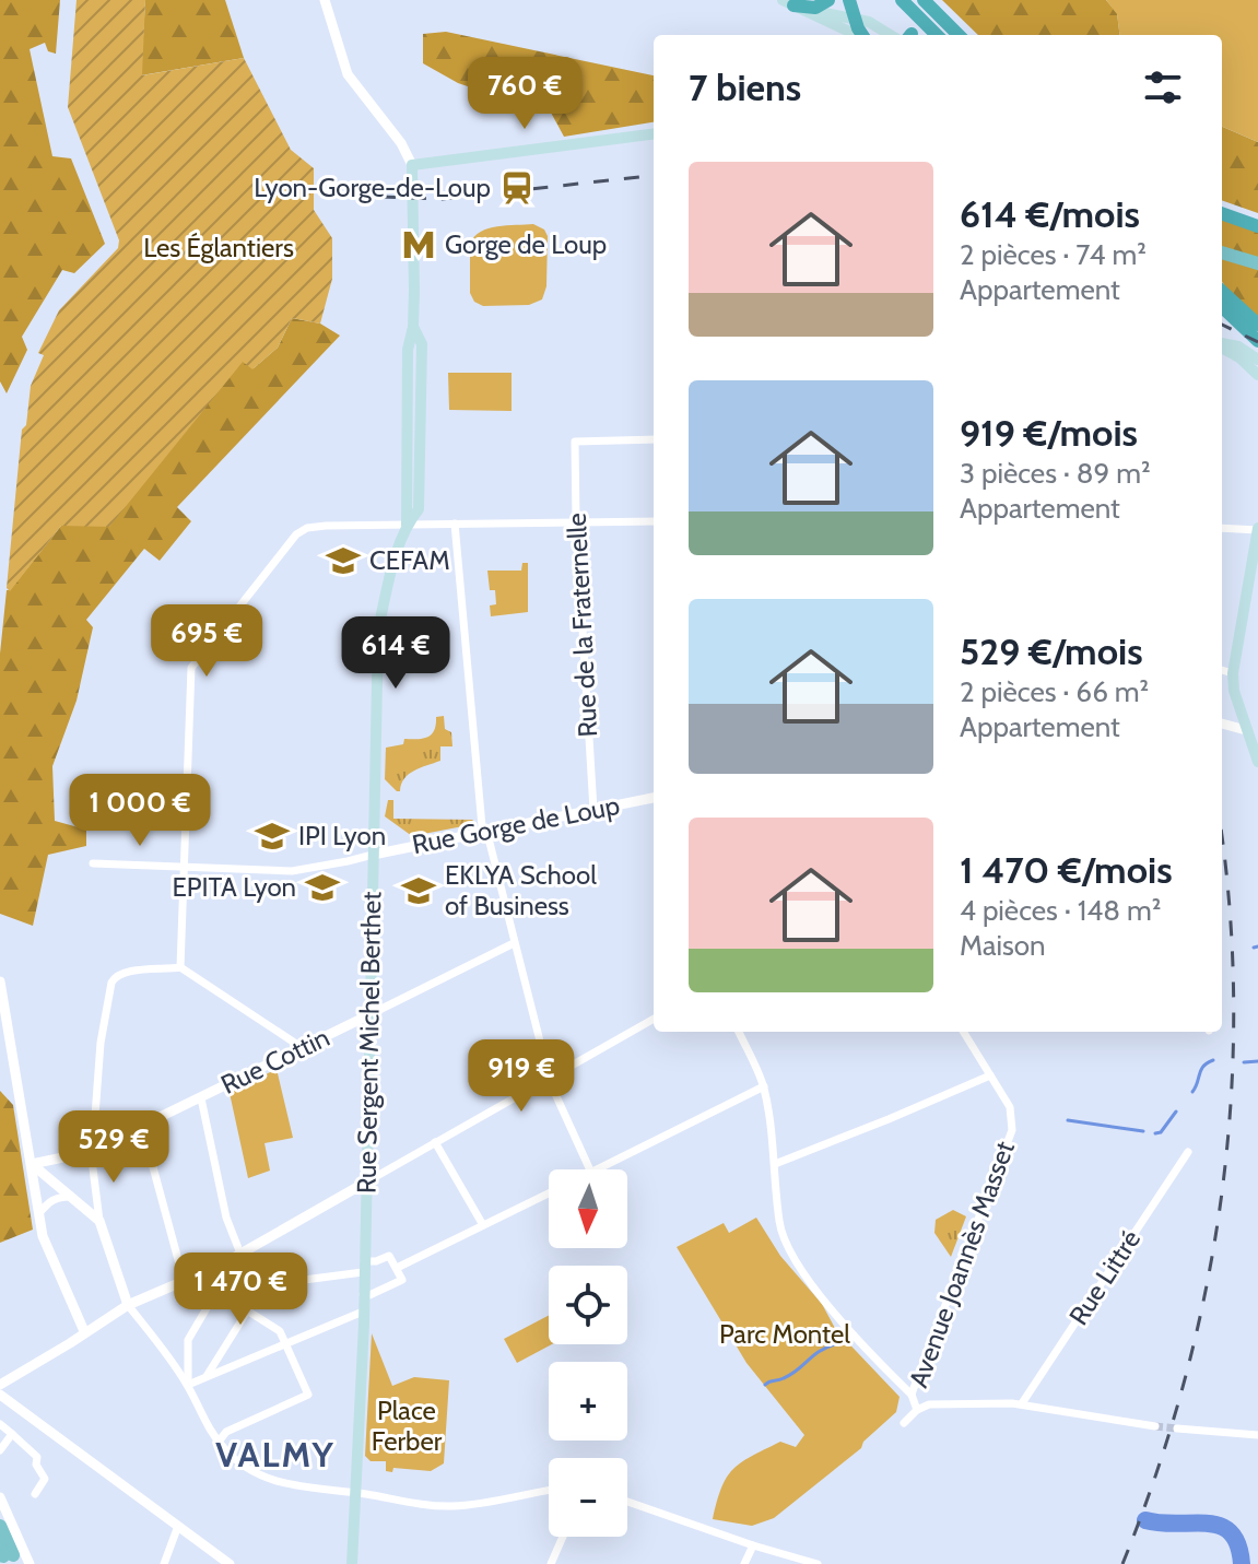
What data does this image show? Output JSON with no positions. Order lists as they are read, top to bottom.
{
  "streets": {
    "main road": ["Rue Sergent Michel Berthet"],
    "street": [
      "Rue de la Fraternelle",
      "Rue Gorge de Loup",
      "Rue Cottin",
      "Avenue Joannès Masset",
      "Rue Littré"
    ]
  },
  "crossings": [
    ["Rue de la Fraternelle", "Rue Gorge de Loup"],
    ["Rue Gorge de Loup", "Rue Sergent Michel Berthet"],
    ["Rue Sergent Michel Berthet", "Rue Cottin"]
  ],
  "districts": ["VALMY"],
  "parks": ["Les Églantiers", "Parc Montel", "Place Ferber"],
  "places": {
    "station": ["Lyon-Gorge-de-Loup"],
    "metro station": ["Gorge de Loup"],
    "school or university": [
      "CEFAM",
      "IPI Lyon",
      "EPITA Lyon",
      "EKLYA School of Business"
    ]
  },
  "north": "bottom",
  "page": {
    "heading": "7 biens",
    "price": [
      "760 €",
      "695 €",
      "614 €",
      "1 000 €",
      "919 €",
      "529 €",
      "1 470 €"
    ],
    "list": [
      {
        "name": "614 €/mois",
        "note": "2 pièces · 74 m² · Appartement"
      },
      {
        "name": "919 €/mois",
        "note": "3 pièces · 89 m² · Appartement"
      },
      {
        "name": "529 €/mois",
        "note": "2 pièces · 66 m² · Appartement"
      },
      {
        "name": "1 470 €/mois",
        "note": "4 pièces · 148 m² · Maison"
      }
    ],
    "map_buttons": ["+", "−"]
  }
}
